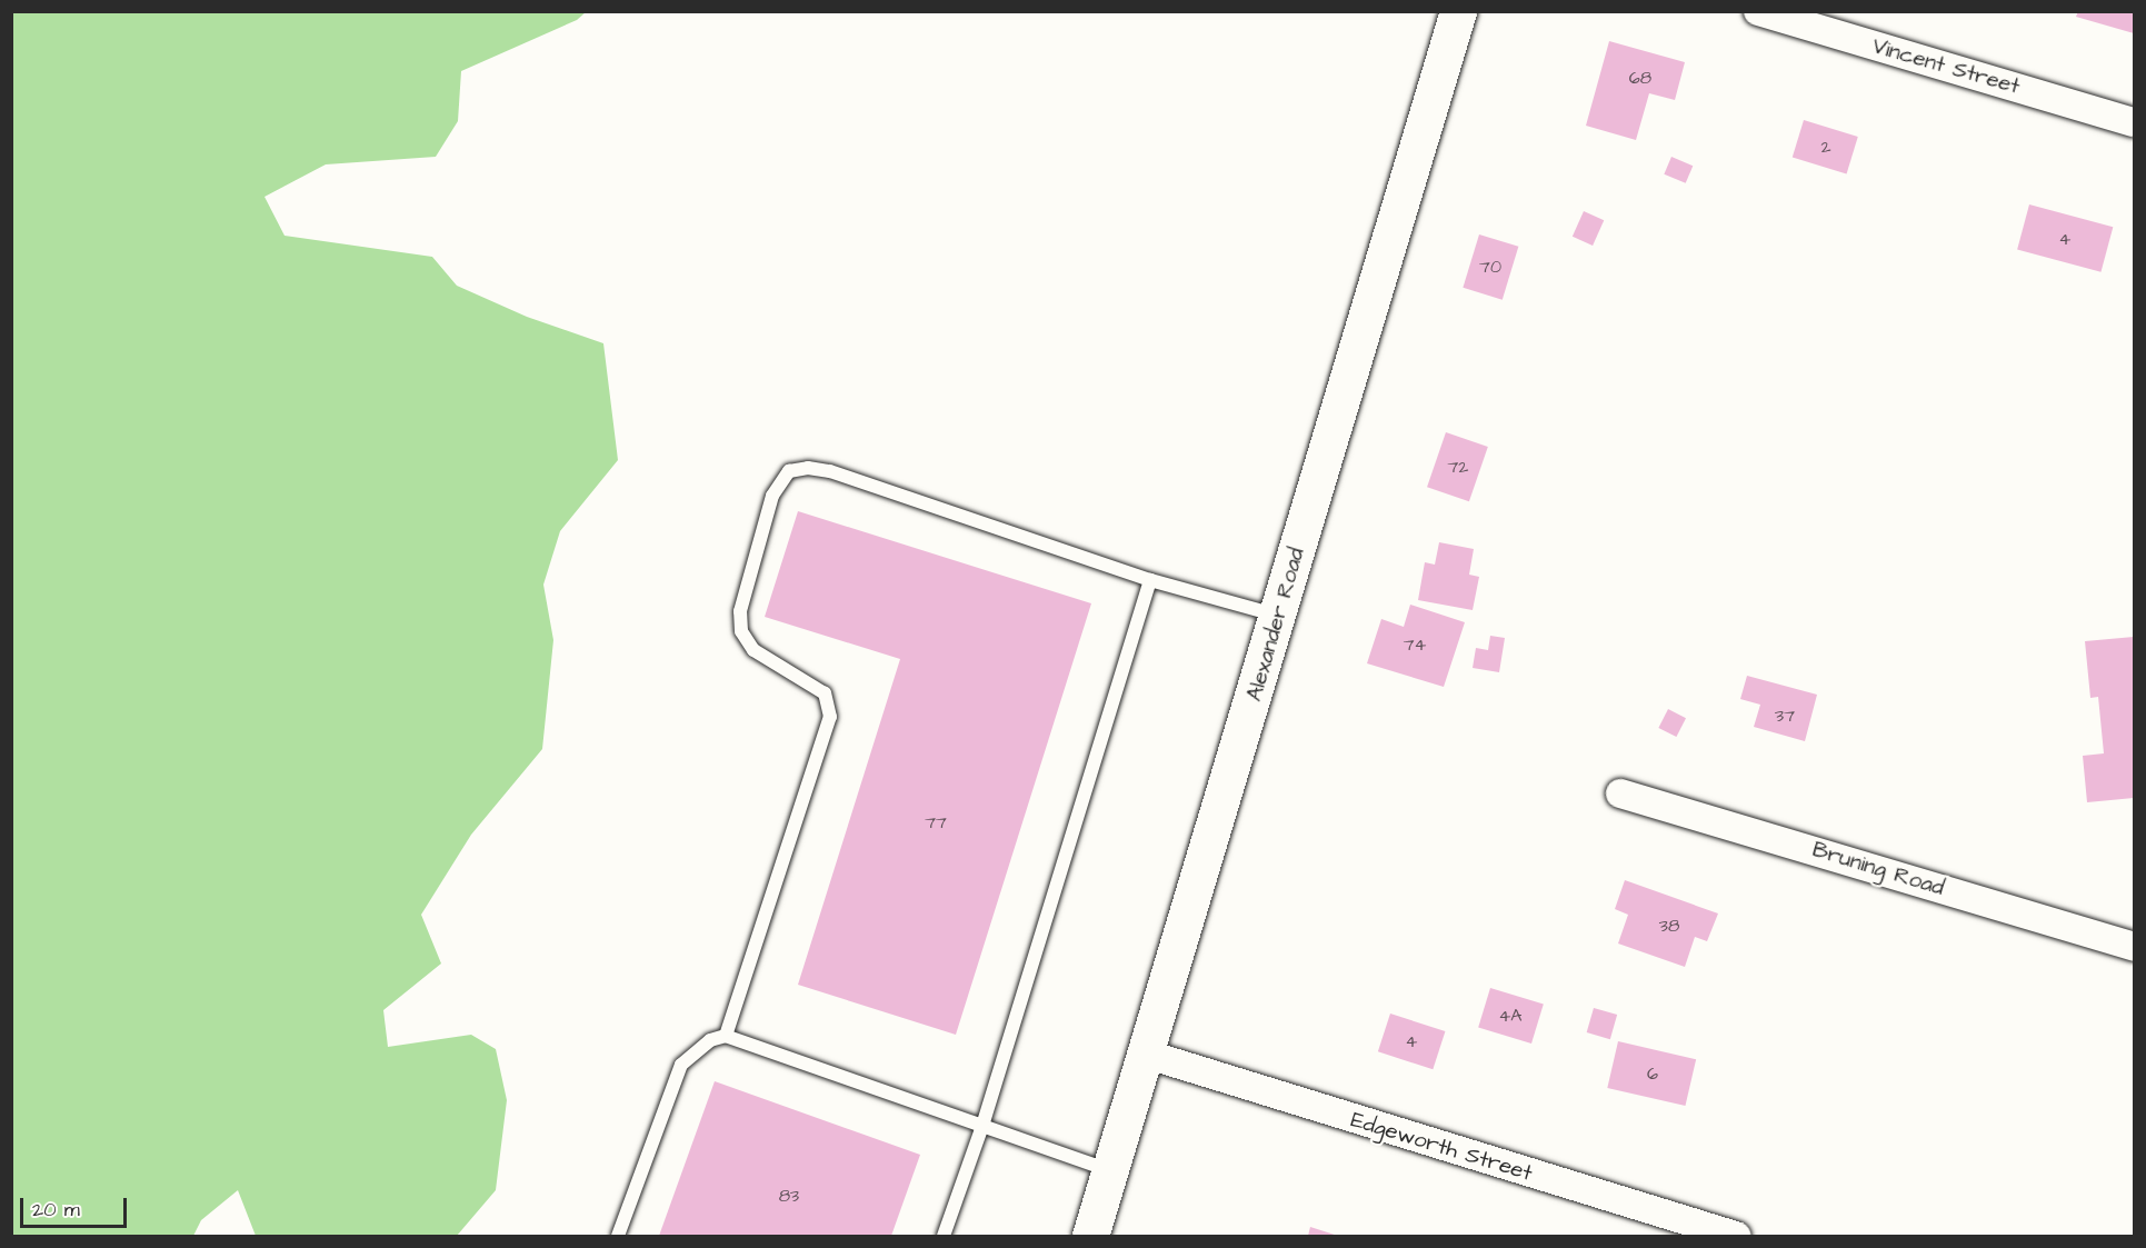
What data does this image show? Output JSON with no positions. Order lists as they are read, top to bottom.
{
  "streets": {
    "street": [
      "Vincent Street",
      "Alexander Road",
      "Bruning Road",
      "Edgeworth Street"
    ]
  },
  "crossings": [
    ["Alexander Road", "Edgeworth Street"]
  ],
  "house_numbers": [
    "68",
    "2",
    "4",
    "70",
    "72",
    "74",
    "37",
    "77",
    "38",
    "4A",
    "4",
    "6",
    "83"
  ],
  "scale_bar": "20 m"
}
